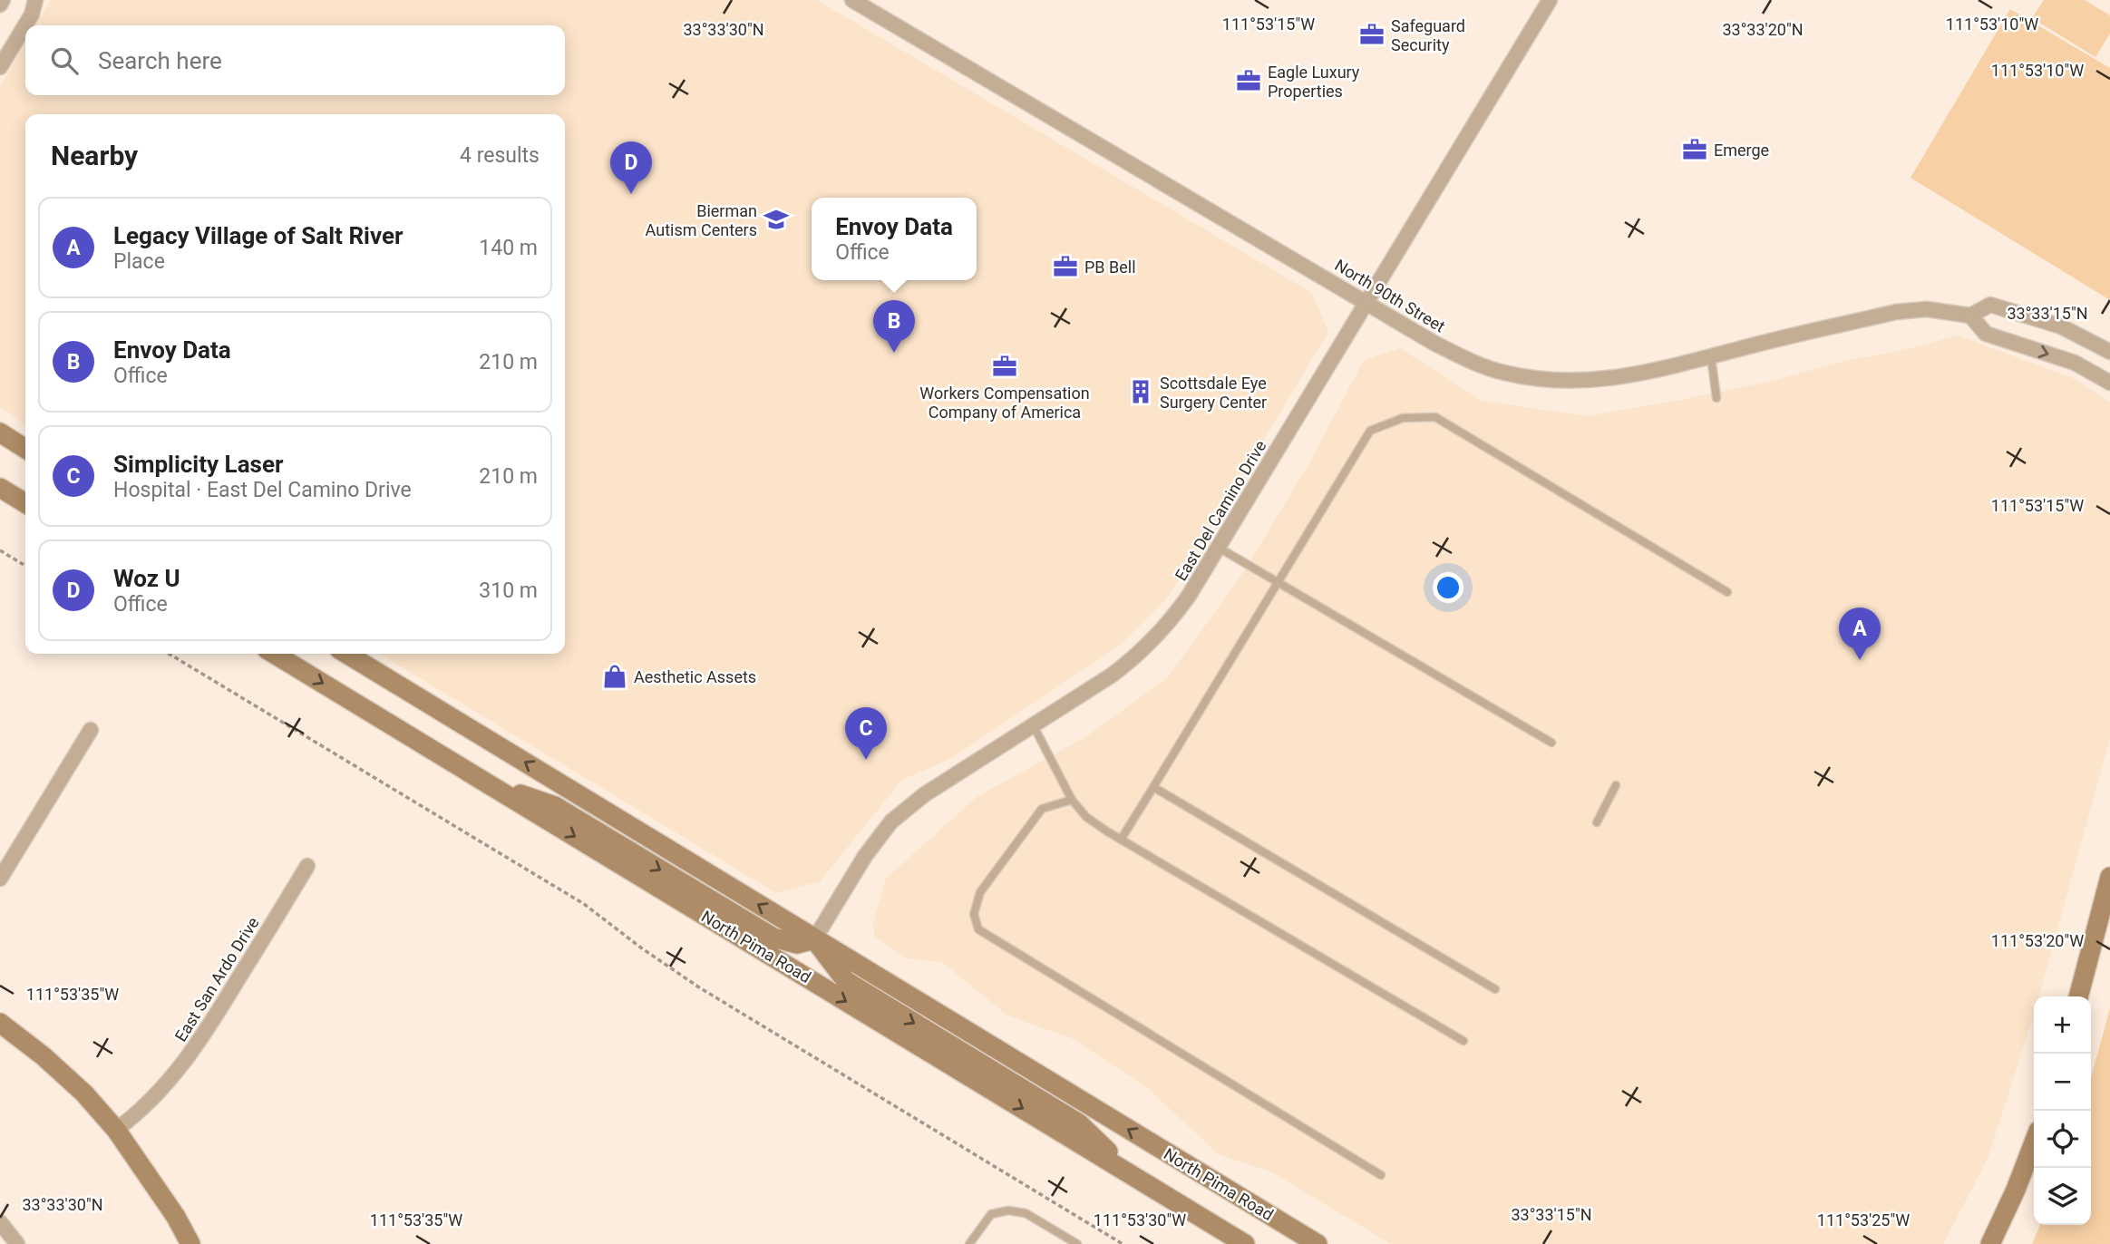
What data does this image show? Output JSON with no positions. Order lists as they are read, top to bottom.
{
  "streets": {
    "main road": ["North Pima Road"],
    "street": ["North 90th Street", "East Del Camino Drive", "East San Ardo Drive"]
  },
  "crossings": [
    ["North 90th Street", "East Del Camino Drive"],
    ["East Del Camino Drive", "North Pima Road"]
  ],
  "places": {
    "office": [
      "Safeguard Security",
      "Eagle Luxury Properties",
      "Emerge",
      "PB Bell",
      "Workers Compensation Company of America"
    ],
    "school or university": ["Bierman Autism Centers"],
    "building": ["Scottsdale Eye Surgery Center"],
    "shop": ["Aesthetic Assets"]
  },
  "page": {
    "search": "Search here",
    "heading": ["Nearby", "4 results"],
    "pins": [
      "D",
      "B",
      "A",
      "C"
    ],
    "list": [
      {
        "mark": "A",
        "name": "Legacy Village of Salt River",
        "note": "Place",
        "value": "140 m"
      },
      {
        "mark": "B",
        "name": "Envoy Data",
        "note": "Office",
        "value": "210 m"
      },
      {
        "mark": "C",
        "name": "Simplicity Laser",
        "note": "Hospital · East Del Camino Drive",
        "value": "210 m"
      },
      {
        "mark": "D",
        "name": "Woz U",
        "note": "Office",
        "value": "310 m"
      }
    ],
    "popup": ["Envoy Data", "Office"],
    "map_buttons": ["+", "−"]
  },
  "coordinates": [
    "111°53'10\"W",
    "111°53'15\"W",
    "33°33'30\"N",
    "33°33'20\"N",
    "33°33'15\"N",
    "111°53'20\"W",
    "111°53'35\"W",
    "111°53'30\"W",
    "111°53'25\"W"
  ]
}
